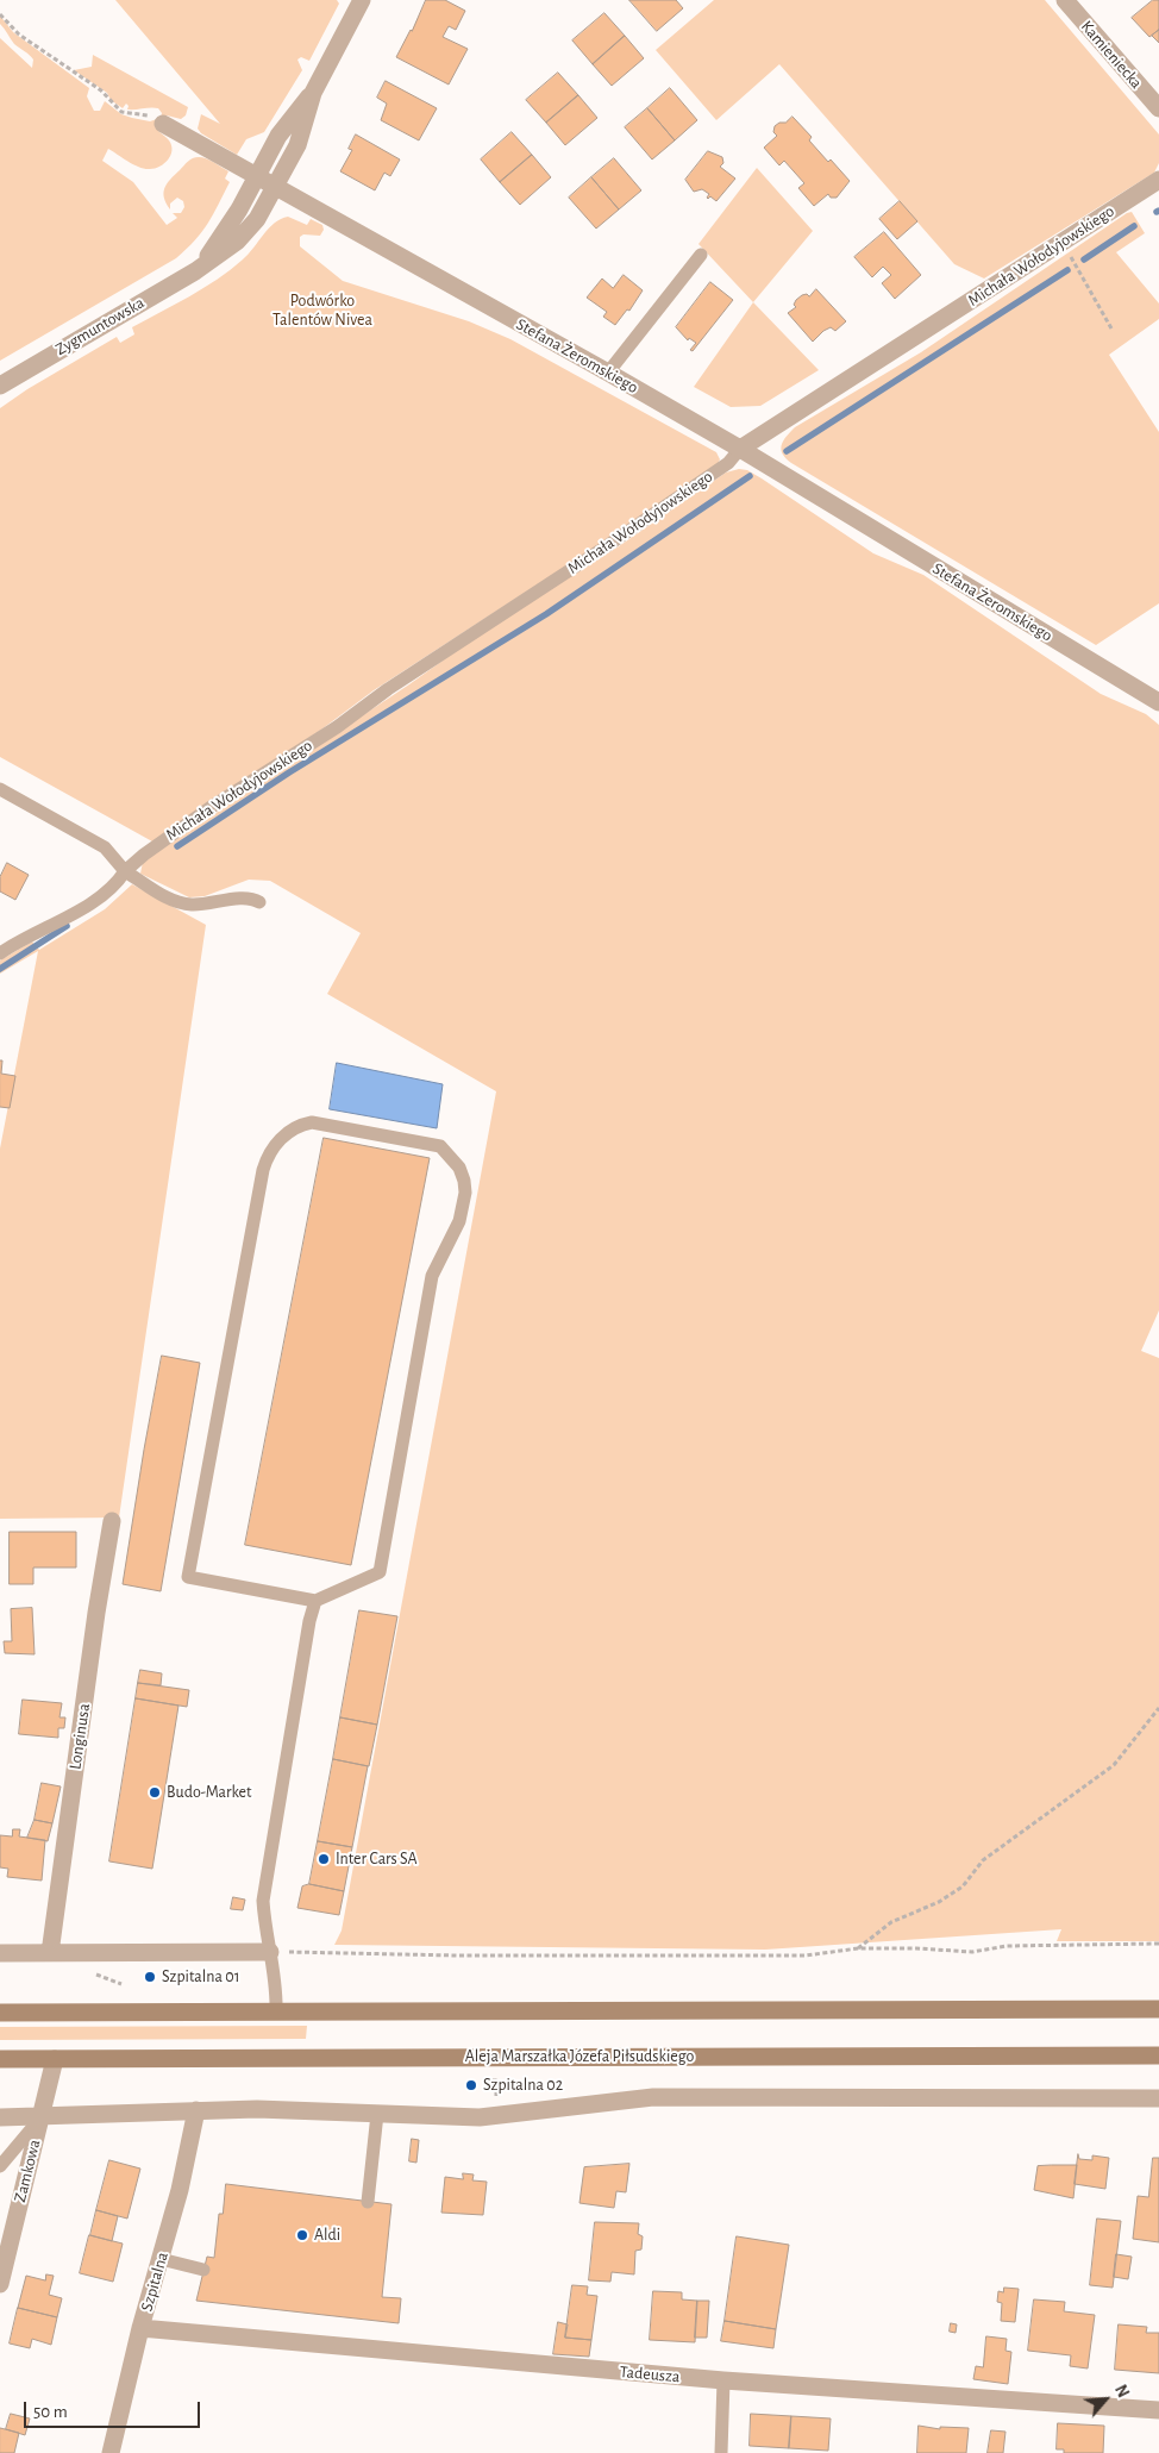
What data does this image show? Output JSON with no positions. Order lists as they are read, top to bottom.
{
  "streets": {
    "main road": ["Aleja Marszałka Józefa Piłsudskiego"],
    "street": [
      "Kamieniecka",
      "Michała Wołodyjowskiego",
      "Zygmuntowska",
      "Stefana Żeromskiego",
      "Longinusa",
      "Zamkowa",
      "Szpitalna",
      "Tadeusza"
    ]
  },
  "crossings": [
    ["Michała Wołodyjowskiego", "Stefana Żeromskiego"],
    ["Zygmuntowska", "Stefana Żeromskiego"],
    ["Aleja Marszałka Józefa Piłsudskiego", "Zamkowa"],
    ["Szpitalna", "Tadeusza"]
  ],
  "parks": ["Podwórko Talentów Nivea"],
  "places": [
    "Budo-Market",
    "Inter Cars SA",
    "Szpitalna 01",
    "Szpitalna 02",
    "Aldi"
  ],
  "scale_bar": "50 m",
  "north": "top right"
}
